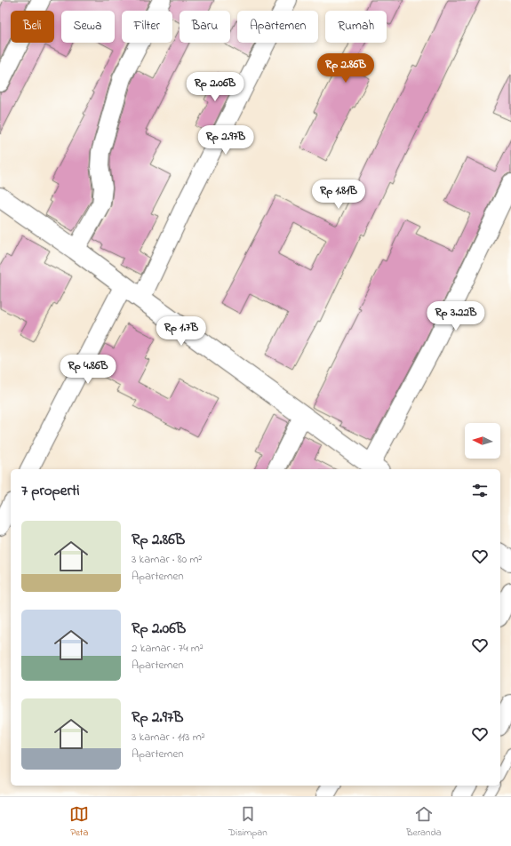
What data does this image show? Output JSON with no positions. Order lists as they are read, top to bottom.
{
  "north": "left",
  "page": {
    "chip": [
      "Beli",
      "Sewa",
      "Filter",
      "Baru",
      "Apartemen",
      "Rumah"
    ],
    "price": [
      "Rp 2.86B",
      "Rp 2.06B",
      "Rp 2.97B",
      "Rp 1.81B",
      "Rp 3.22B",
      "Rp 1.7B",
      "Rp 4.86B"
    ],
    "heading": "7 properti",
    "list": [
      {
        "name": "Rp 2.86B",
        "note": "3 kamar · 80 m² · Apartemen"
      },
      {
        "name": "Rp 2.06B",
        "note": "2 kamar · 74 m² · Apartemen"
      },
      {
        "name": "Rp 2.97B",
        "note": "3 kamar · 113 m² · Apartemen"
      }
    ],
    "tabs": ["Peta", "Disimpan", "Beranda"]
  }
}
